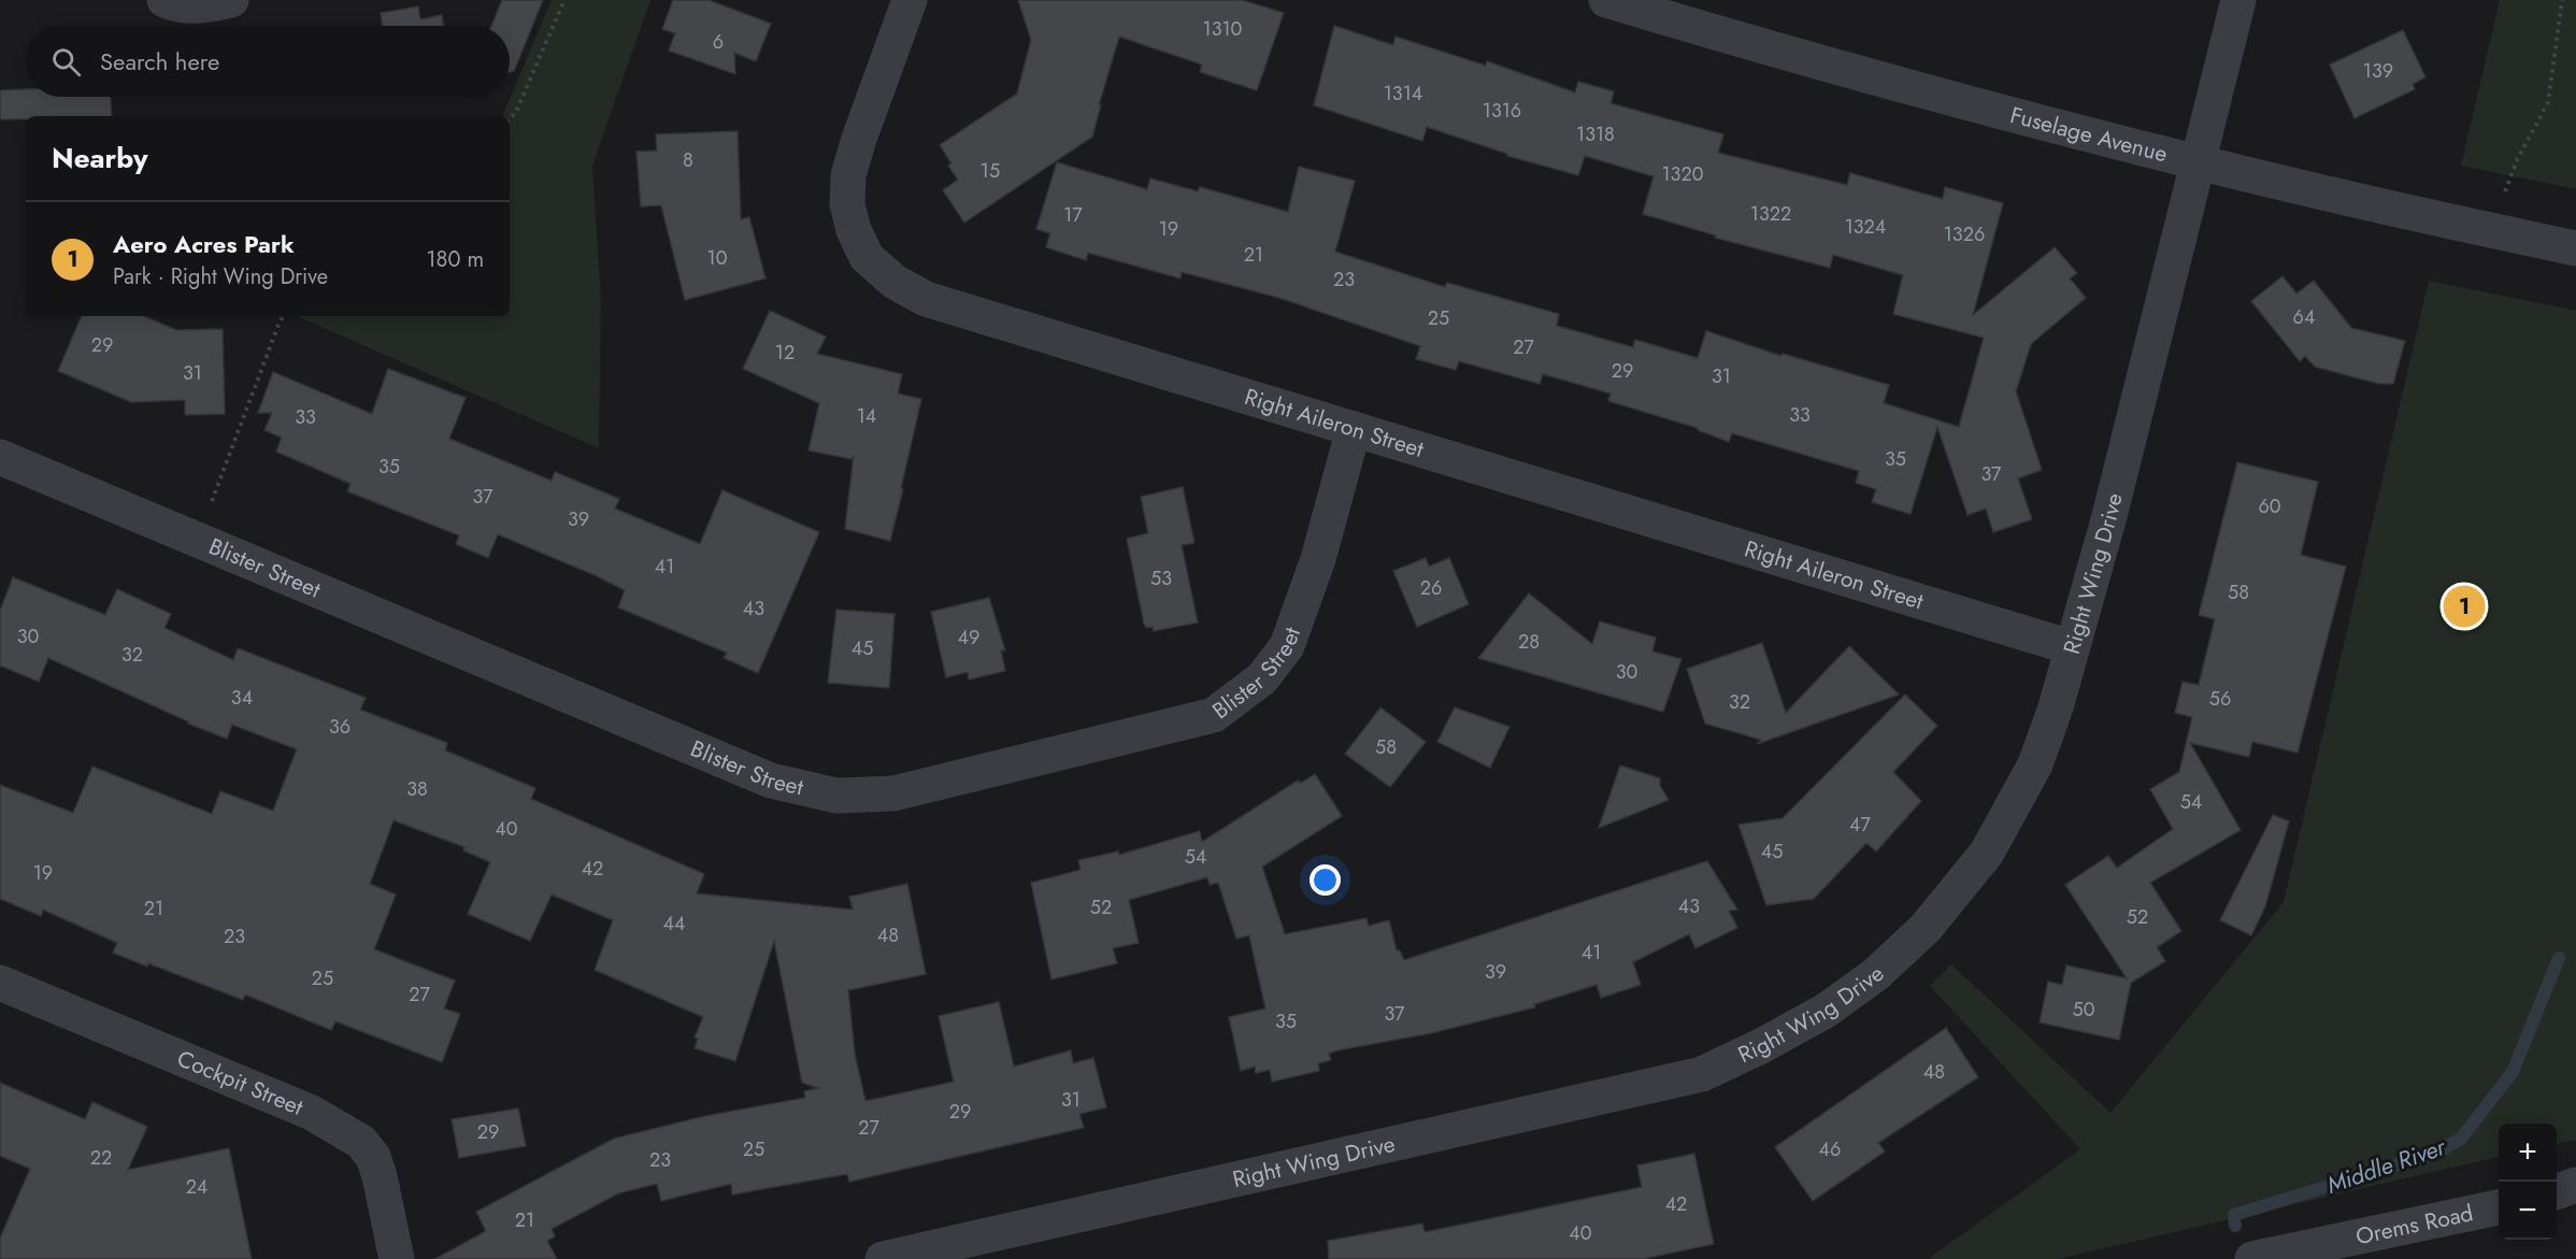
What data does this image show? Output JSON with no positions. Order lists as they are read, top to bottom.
{
  "streets": {
    "street": [
      "Fuselage Avenue",
      "Right Aileron Street",
      "Blister Street",
      "Right Wing Drive",
      "Cockpit Street",
      "Orems Road"
    ]
  },
  "crossings": [
    ["Fuselage Avenue", "Right Wing Drive"],
    ["Right Aileron Street", "Blister Street"],
    ["Right Aileron Street", "Right Wing Drive"]
  ],
  "water": ["Middle River"],
  "house_numbers": [
    "1310",
    "6",
    "139",
    "1314",
    "1316",
    "1318",
    "8",
    "15",
    "1320",
    "1322",
    "17",
    "1324",
    "19",
    "1326",
    "21",
    "10",
    "23",
    "64",
    "25",
    "29",
    "27",
    "12",
    "29",
    "31",
    "31",
    "33",
    "14",
    "33",
    "35",
    "35",
    "37",
    "37",
    "60",
    "39",
    "41",
    "53",
    "26",
    "58",
    "43",
    "30",
    "49",
    "28",
    "45",
    "32",
    "30",
    "34",
    "56",
    "32",
    "36",
    "58",
    "38",
    "54",
    "47",
    "40",
    "45",
    "54",
    "42",
    "19",
    "43",
    "52",
    "21",
    "52",
    "44",
    "48",
    "23",
    "41",
    "39",
    "25",
    "27",
    "50",
    "37",
    "35",
    "48",
    "31",
    "29",
    "27",
    "29",
    "25",
    "46",
    "22",
    "23",
    "24",
    "42",
    "21",
    "40"
  ],
  "page": {
    "search": "Search here",
    "heading": "Nearby",
    "list": [
      {
        "mark": "1",
        "name": "Aero Acres Park",
        "note": "Park · Right Wing Drive",
        "value": "180 m"
      }
    ],
    "pins": "1",
    "map_buttons": ["+", "−"]
  }
}
